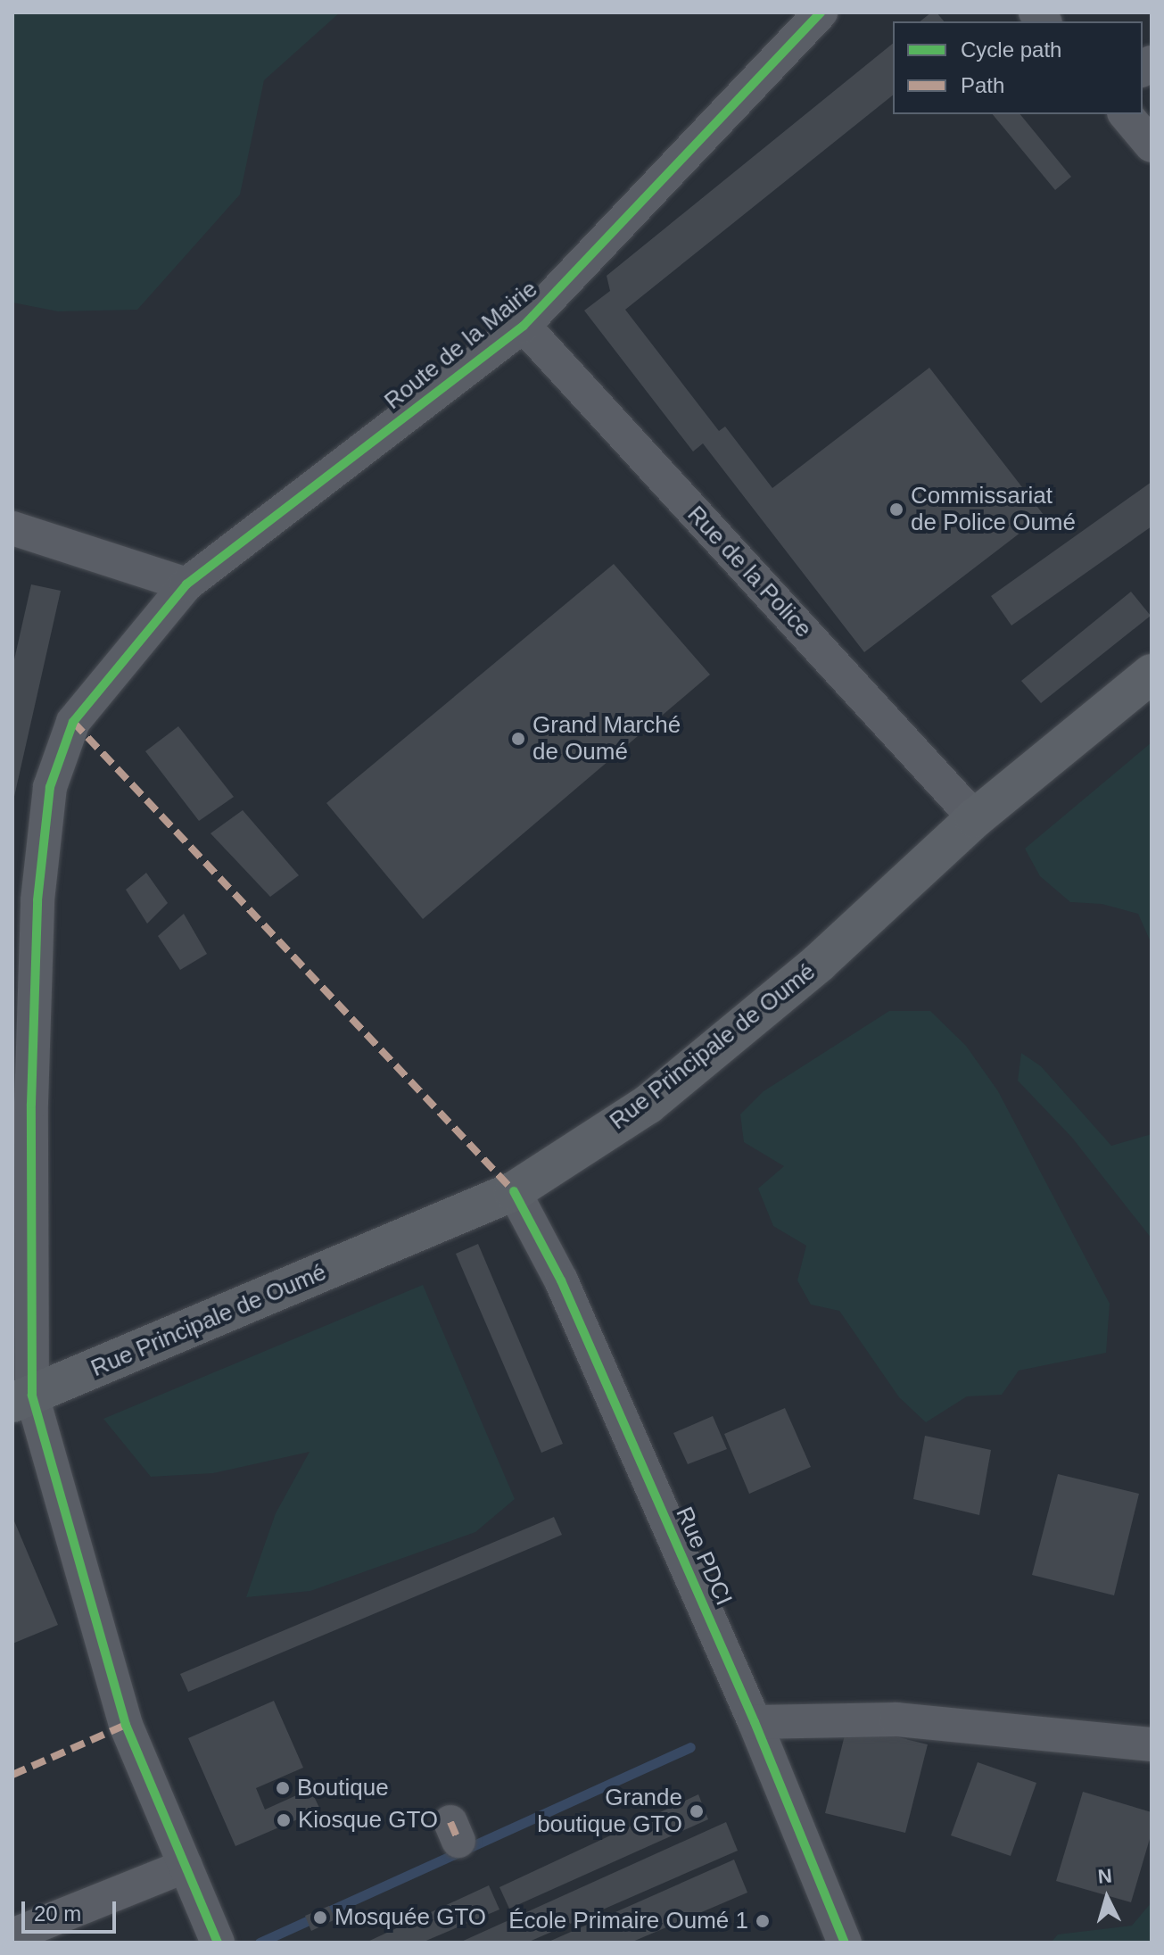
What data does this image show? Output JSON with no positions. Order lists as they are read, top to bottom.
{
  "streets": {
    "main road": ["Rue Principale de Oumé"],
    "street": ["Route de la Mairie", "Rue de la Police", "Rue PDCI"]
  },
  "crossings": [
    ["Route de la Mairie", "Rue de la Police"],
    ["Route de la Mairie", "Rue Principale de Oumé"],
    ["Rue de la Police", "Rue Principale de Oumé"],
    ["Rue Principale de Oumé", "Rue PDCI"]
  ],
  "places": [
    "Commissariat de Police Oumé",
    "Grand Marché de Oumé",
    "Boutique",
    "Grande boutique GTO",
    "Kiosque GTO",
    "Mosquée GTO",
    "École Primaire Oumé 1"
  ],
  "legend": ["Cycle path", "Path"],
  "scale_bar": "20 m",
  "north": "top"
}
